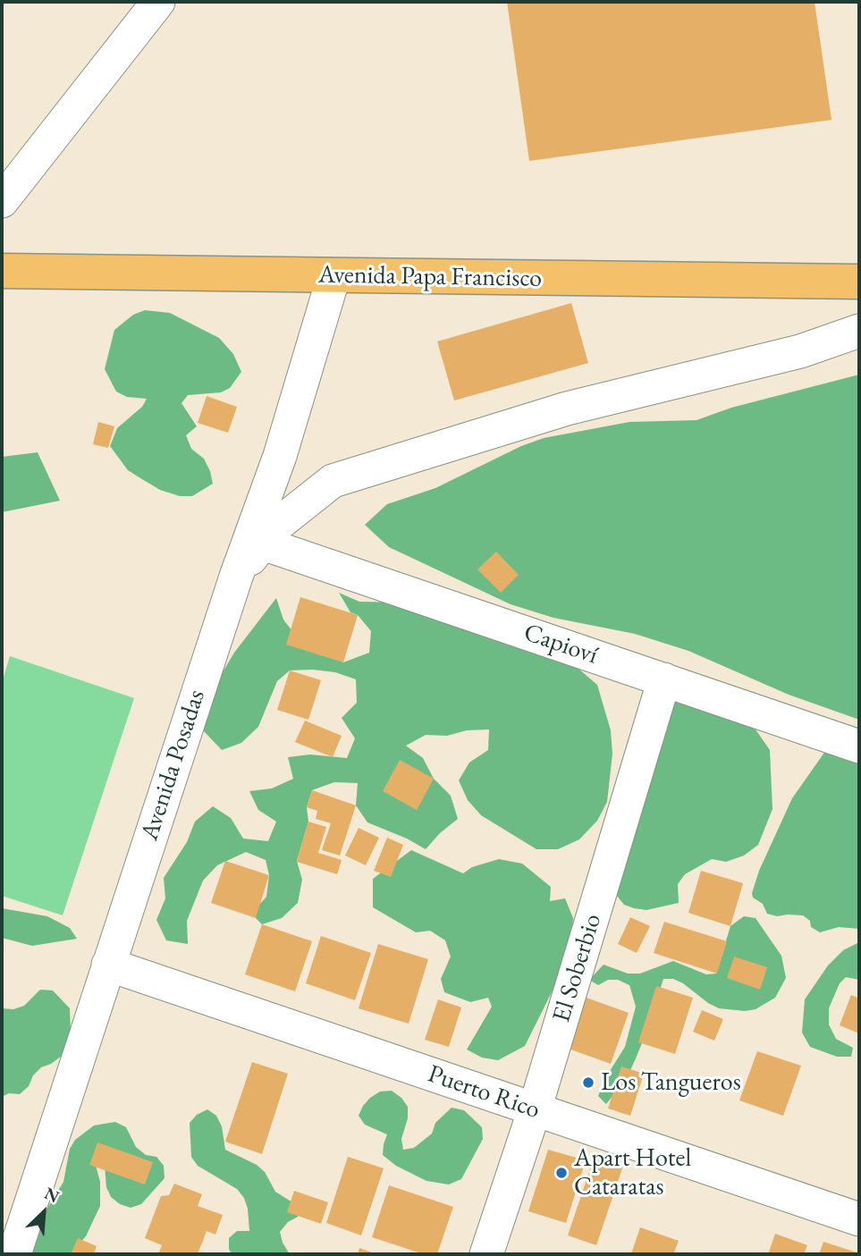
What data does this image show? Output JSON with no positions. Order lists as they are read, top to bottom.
{
  "streets": {
    "main road": ["Avenida Papa Francisco"],
    "street": [
      "Capioví",
      "Avenida Posadas",
      "El Soberbio",
      "Puerto Rico"
    ]
  },
  "crossings": [
    ["Avenida Papa Francisco", "Avenida Posadas"],
    ["Capioví", "El Soberbio"],
    ["Avenida Posadas", "Puerto Rico"],
    ["El Soberbio", "Puerto Rico"]
  ],
  "places": ["Los Tangueros", "Apart Hotel Cataratas"],
  "north": "top right"
}
